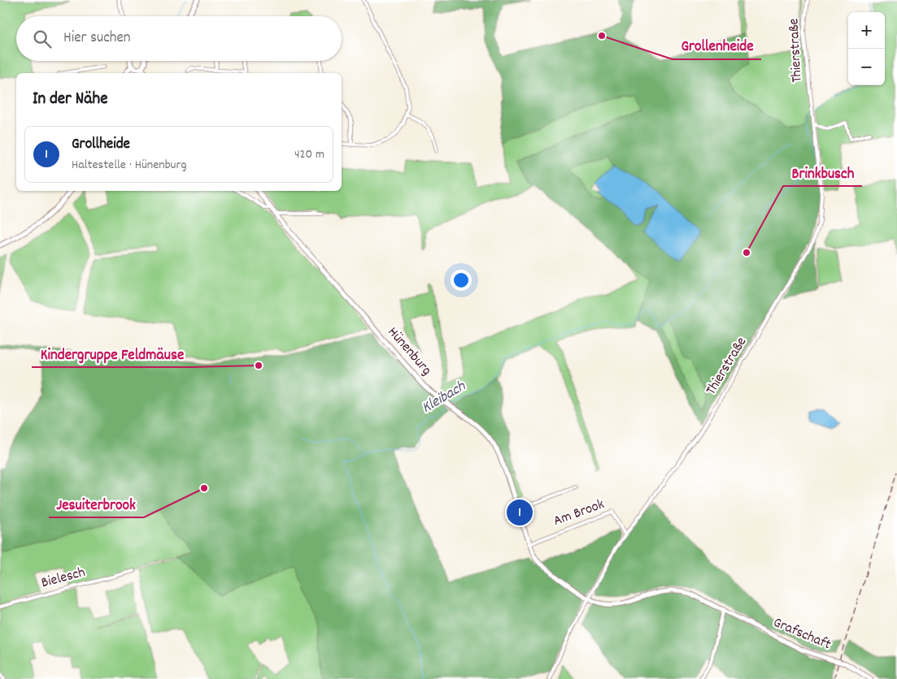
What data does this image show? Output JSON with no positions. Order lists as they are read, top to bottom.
{
  "streets": {
    "street": [
      "Thierstraße",
      "Hünenburg",
      "Am Brook",
      "Bielesch",
      "Grafschaft"
    ]
  },
  "crossings": [
    ["Thierstraße", "Hünenburg"],
    ["Thierstraße", "Am Brook"],
    ["Thierstraße", "Grafschaft"],
    ["Hünenburg", "Am Brook"],
    ["Hünenburg", "Grafschaft"]
  ],
  "water": ["Kleibach"],
  "places": [
    "Grollenheide",
    "Brinkbusch",
    "Kindergruppe Feldmäuse",
    "Jesuiterbrook"
  ],
  "page": {
    "map_buttons": ["+", "−"],
    "search": "Hier suchen",
    "heading": "In der Nähe",
    "list": [
      {
        "mark": "1",
        "name": "Grollheide",
        "note": "Haltestelle · Hünenburg",
        "value": "420 m"
      }
    ],
    "pins": "1"
  }
}
